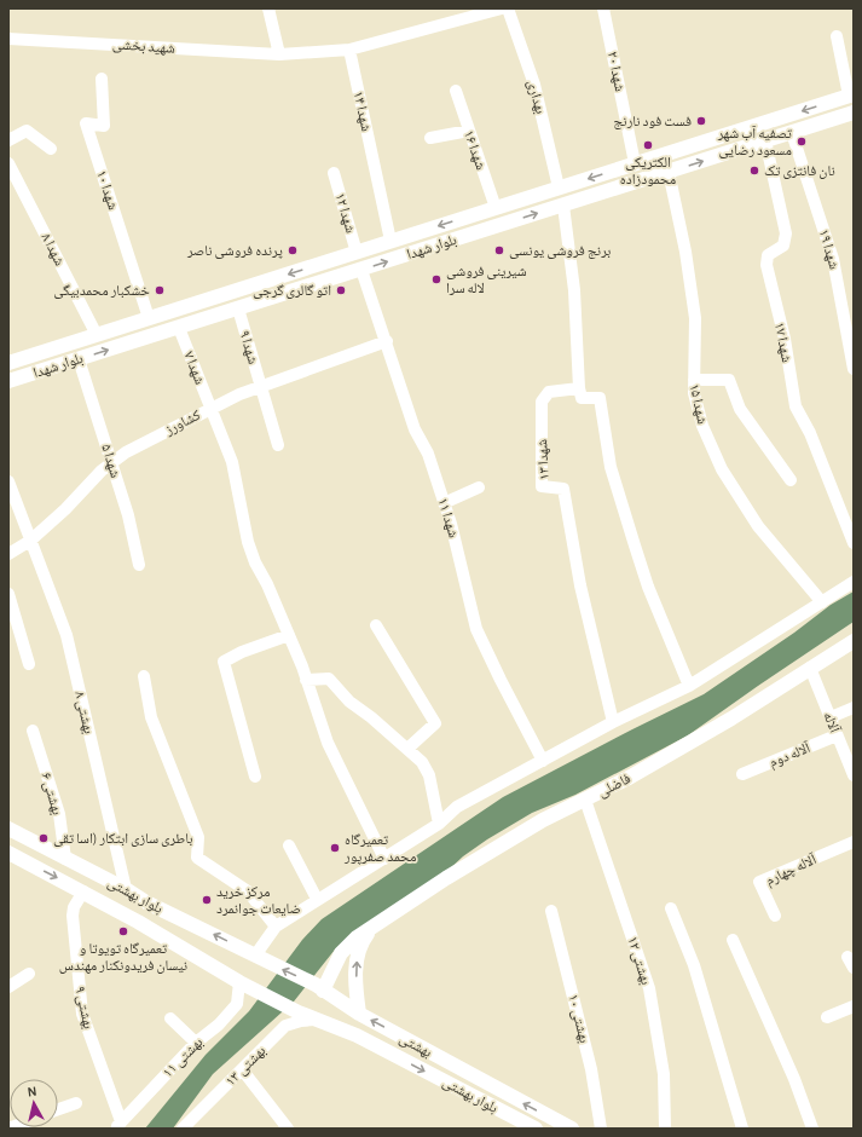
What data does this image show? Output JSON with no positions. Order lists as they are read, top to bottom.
{
  "streets": {
    "main road": [
      "بلوار شهدا",
      "فاضلی",
      "بلوار بهشتی",
      "بهشتی"
    ],
    "street": [
      "شهید بخشی",
      "شهدا ۲۰",
      "بهداری",
      "شهدا ۱۴",
      "شهدا ۱۶",
      "شهدا ۱۰",
      "شهدا ۱۲",
      "شهدا ۸",
      "شهدا ۱۹",
      "شهدا ۱۷",
      "شهدا ۹",
      "شهدا ۷",
      "شهدا ۱۵",
      "کشاورز",
      "شهدا ۱۳",
      "شهدا ۵",
      "شهدا ۱۱",
      "بهشتی ۸",
      "آلاله",
      "آلاله دوم",
      "بهشتی ۶",
      "آلاله چهارم",
      "بهشتی ۱۲",
      "بهشتی ۹",
      "بهشتی ۱۰",
      "بهشتی ۱۱",
      "بهشتی ۱۳"
    ]
  },
  "crossings": [
    ["شهدا ۲۰", "بلوار شهدا"],
    ["بهداری", "بلوار شهدا"],
    ["شهدا ۱۴", "بلوار شهدا"],
    ["شهدا ۱۶", "بلوار شهدا"],
    ["شهدا ۱۰", "بلوار شهدا"],
    ["شهدا ۱۲", "بلوار شهدا"],
    ["بلوار شهدا", "شهدا ۸"],
    ["بلوار شهدا", "شهدا ۱۹"],
    ["بلوار شهدا", "شهدا ۱۷"],
    ["بلوار شهدا", "شهدا ۹"],
    ["بلوار شهدا", "شهدا ۷"],
    ["بلوار شهدا", "شهدا ۱۵"],
    ["بلوار شهدا", "شهدا ۵"],
    ["بلوار شهدا", "شهدا ۱۱"],
    ["شهدا ۹", "کشاورز"],
    ["شهدا ۷", "کشاورز"],
    ["کشاورز", "شهدا ۵"],
    ["کشاورز", "شهدا ۱۱"],
    ["کشاورز", "بهشتی ۸"],
    ["بهشتی ۸", "بلوار بهشتی"],
    ["آلاله", "آلاله دوم"],
    ["آلاله", "فاضلی"],
    ["فاضلی", "بهشتی ۱۲"],
    ["فاضلی", "بهشتی"],
    ["بهشتی ۶", "بلوار بهشتی"],
    ["بلوار بهشتی", "بهشتی ۹"],
    ["بلوار بهشتی", "بهشتی"],
    ["بلوار بهشتی", "بهشتی ۱۱"],
    ["بلوار بهشتی", "بهشتی ۱۳"],
    ["بهشتی ۹", "بهشتی ۱۱"]
  ],
  "one_way": ["بهشتی"],
  "places": [
    "فست فود نارنج",
    "تصفیه آب شهر مسعود رضایی",
    "الکتریکی محمودزاده",
    "نان فانتزی تک",
    "پرنده فروشی ناصر",
    "برنج فروشی یونسی",
    "شیرینی فروشی لاله سرا",
    "خشکبار محمدبیگی",
    "اتو گالری گرجی",
    "باطری سازی ابتکار (اسا تقی",
    "تعمیرگاه محمد صفرپور",
    "مرکز خرید ضایعات جوانمرد",
    "تعمیرگاه تویوتا و نیسان فریدونکنار مهندس"
  ],
  "north": "top"
}
